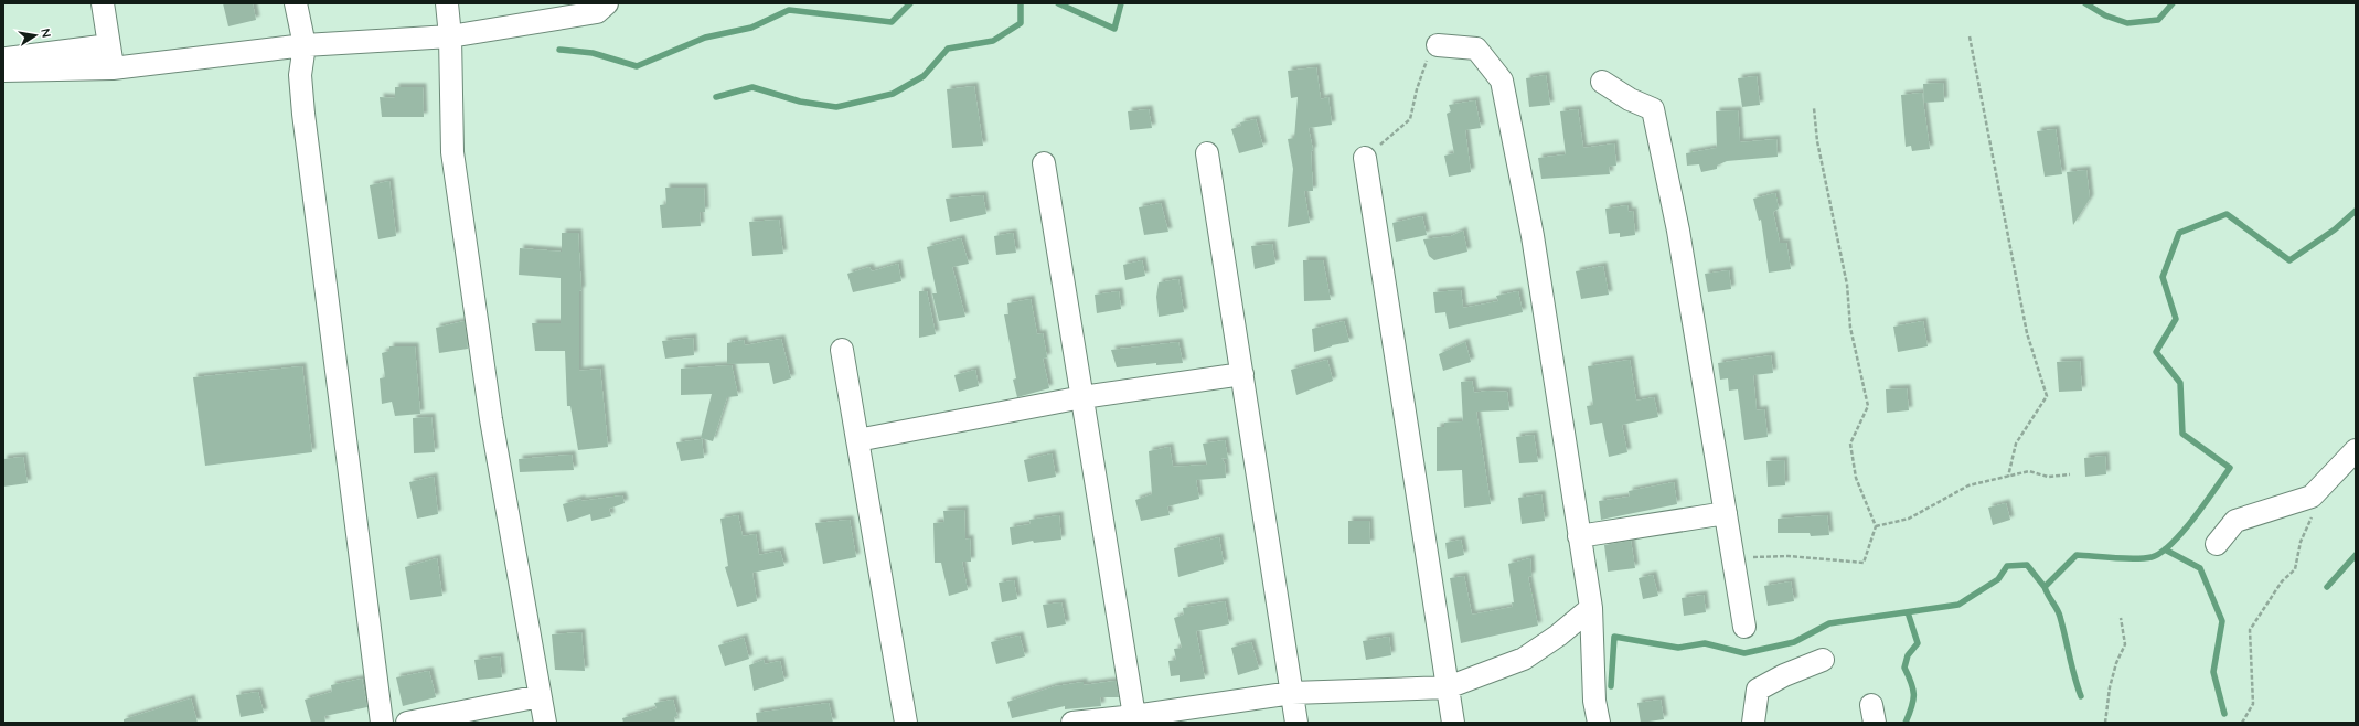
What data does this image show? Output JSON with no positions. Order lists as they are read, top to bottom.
{
  "north": "right"
}
